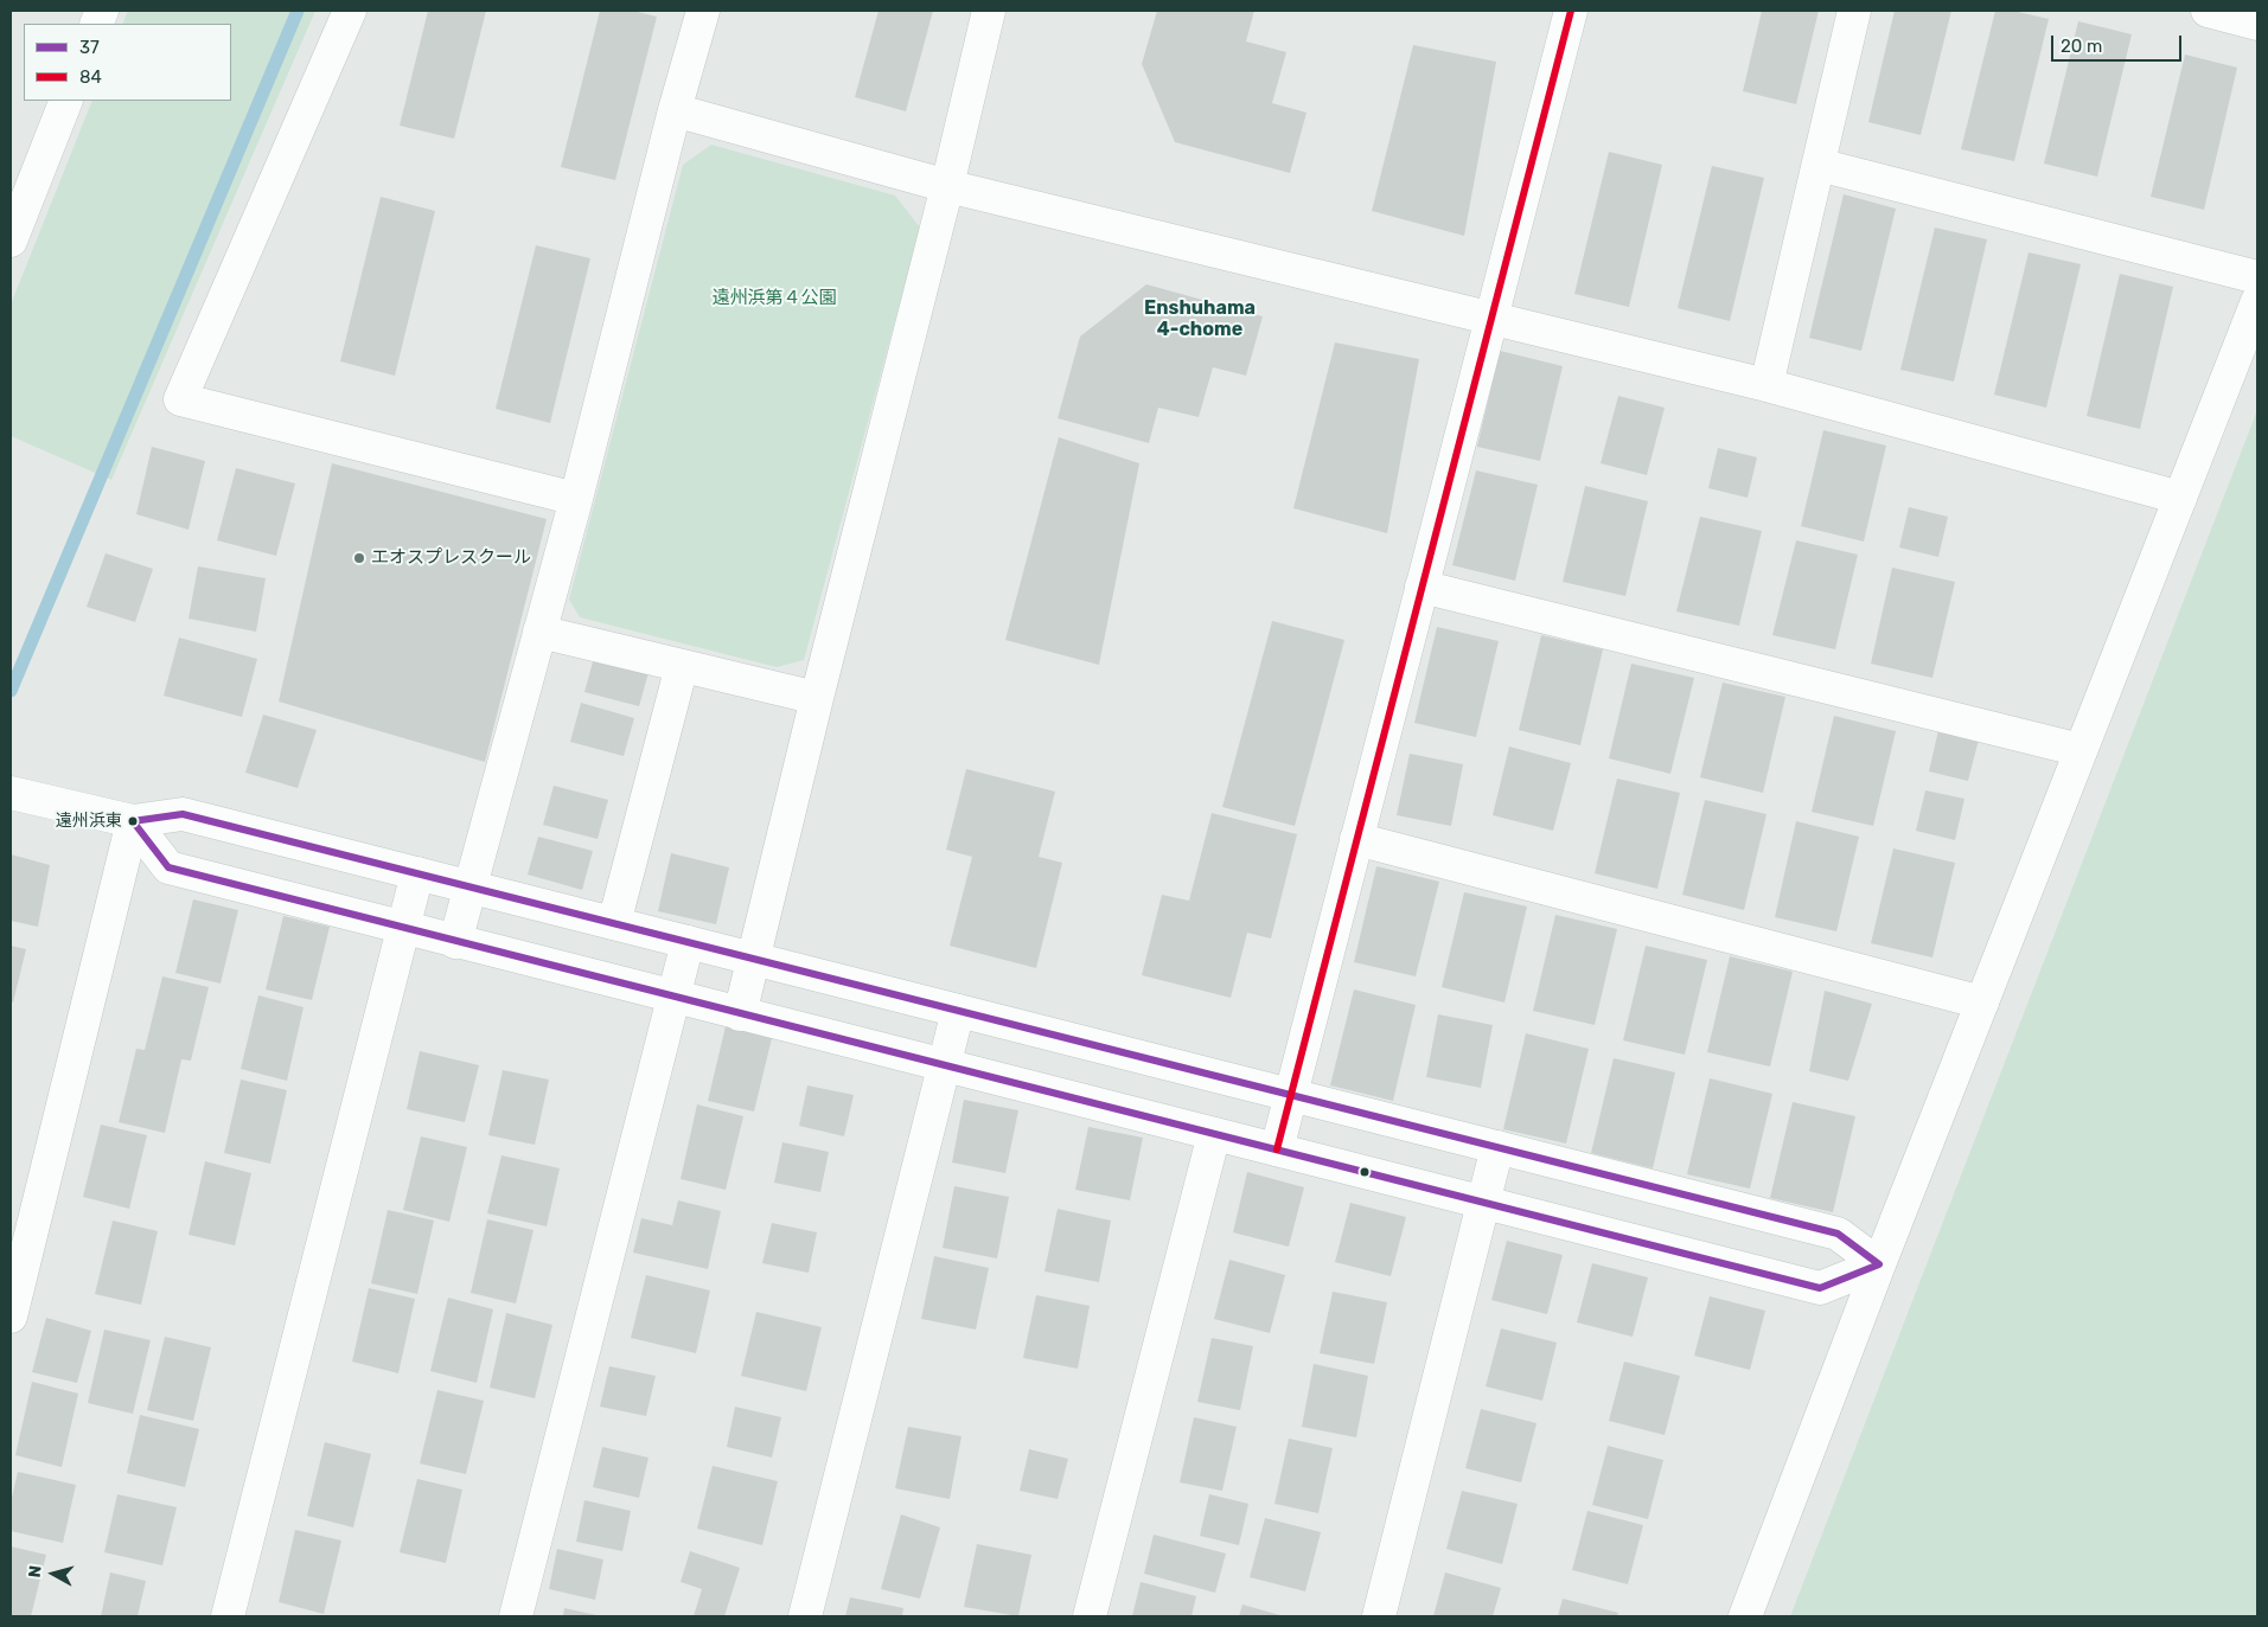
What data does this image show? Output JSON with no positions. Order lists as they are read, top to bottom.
{
  "districts": ["Enshuhama 4-chome"],
  "parks": ["遠州浜第４公園"],
  "places": ["エオスプレスクール", "遠州浜東"],
  "lines": ["transit line 84", "transit line 37"],
  "legend": ["37", "84"],
  "scale_bar": "20 m",
  "north": "left"
}
